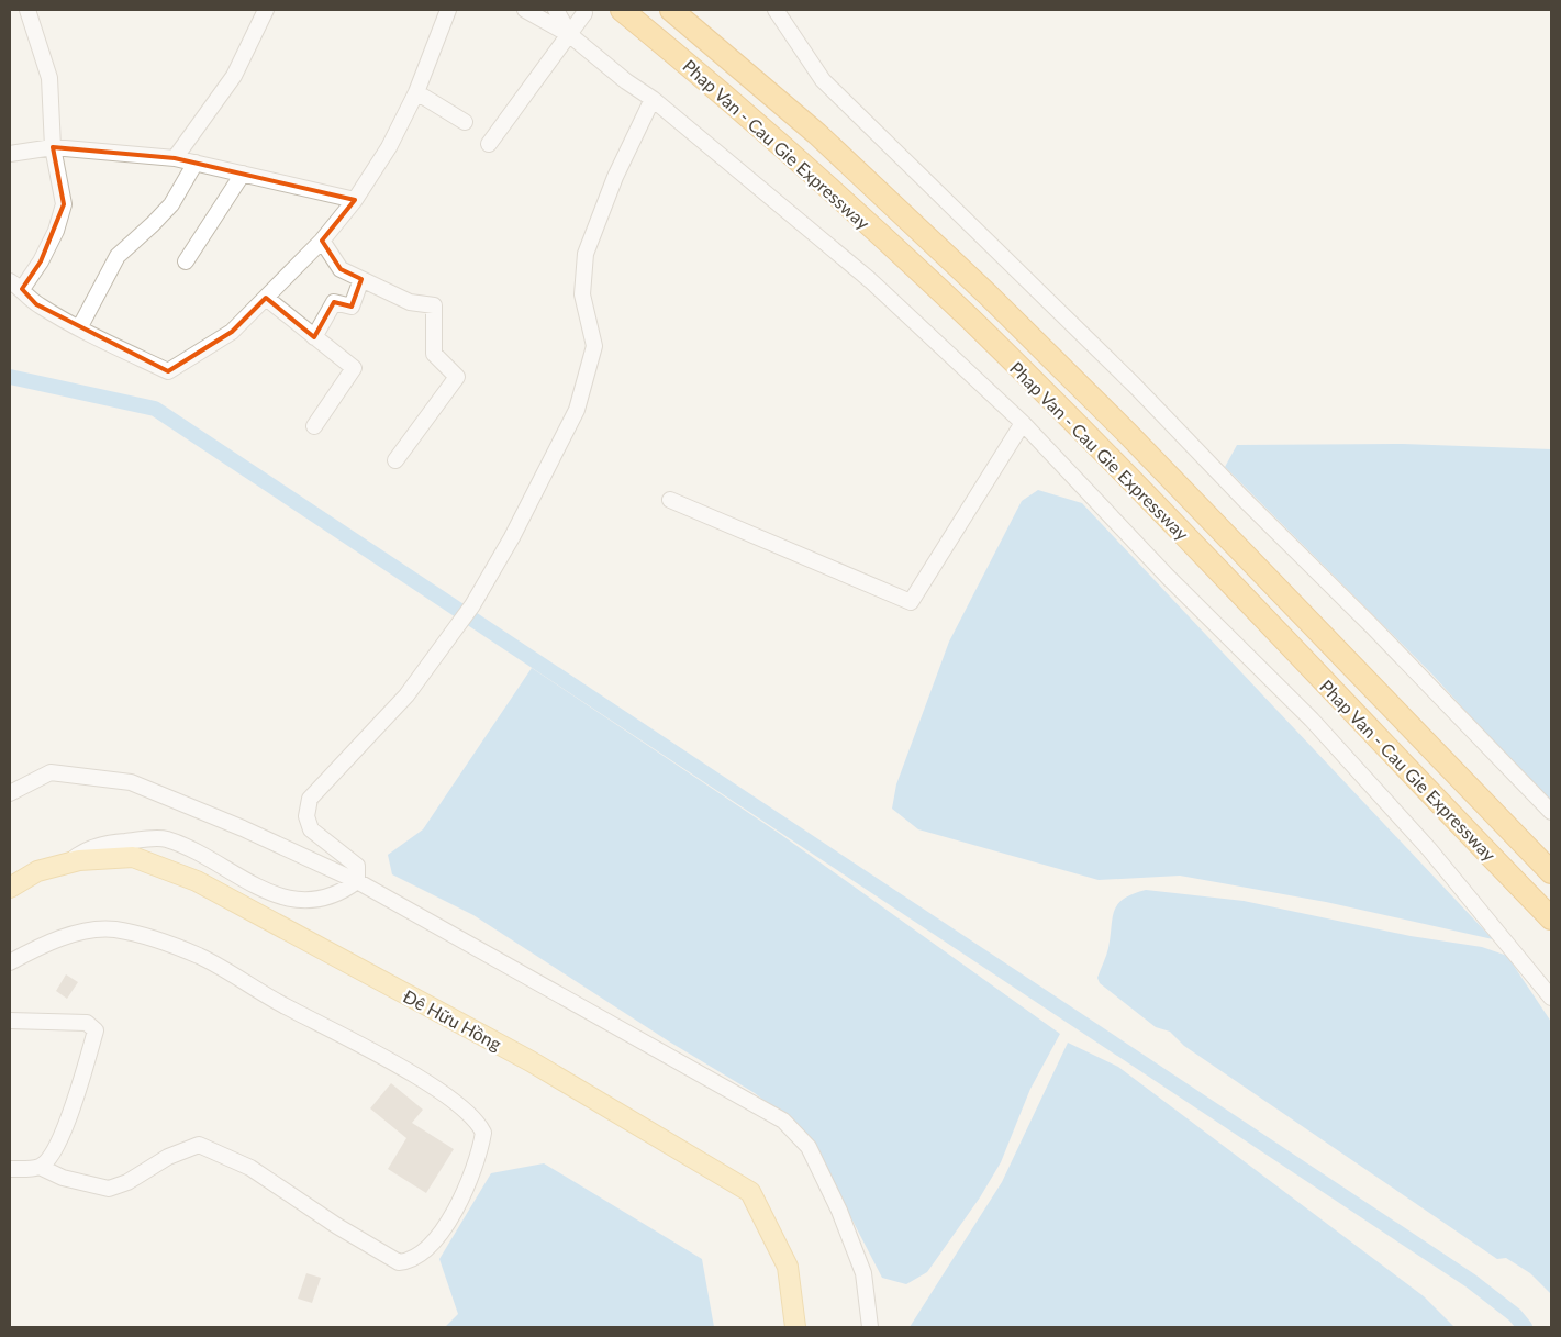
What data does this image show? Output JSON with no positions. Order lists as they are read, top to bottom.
{
  "streets": {
    "highway": ["Phap Van - Cau Gie Expressway"],
    "main road": ["Đê Hữu Hồng"]
  }
}
